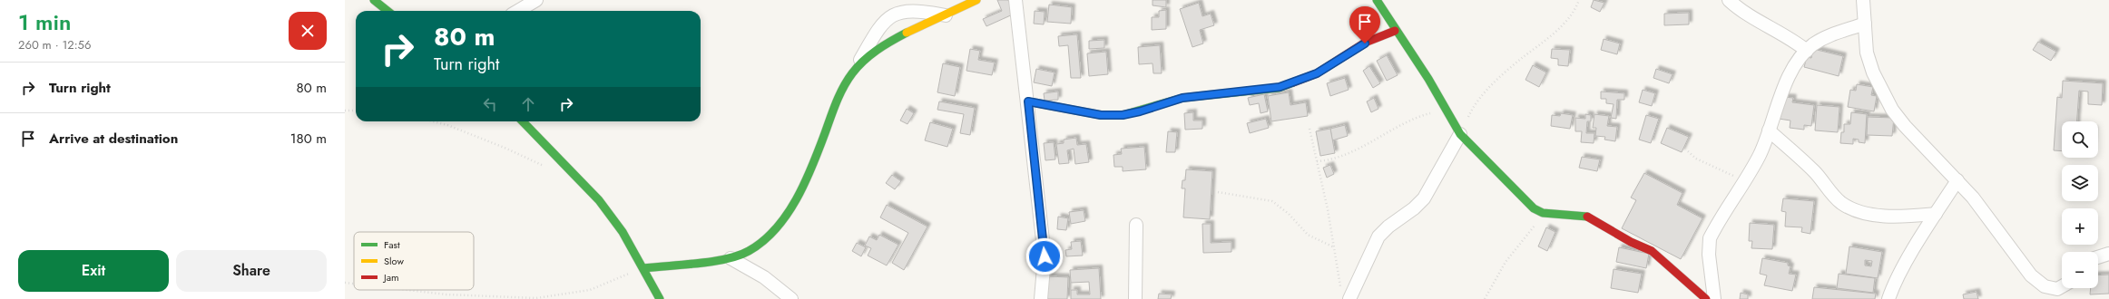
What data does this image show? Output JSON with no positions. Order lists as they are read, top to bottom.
{
  "legend": ["Fast", "Slow", "Jam"],
  "page": {
    "heading": ["1 min", "260 m · 12:56"],
    "turn": ["80 m", "Turn right"],
    "list": [
      {
        "name": "Turn right",
        "value": "80 m"
      },
      {
        "name": "Arrive at destination",
        "value": "180 m"
      }
    ],
    "map_buttons": ["+", "−"],
    "buttons": ["Exit", "Share"]
  }
}
